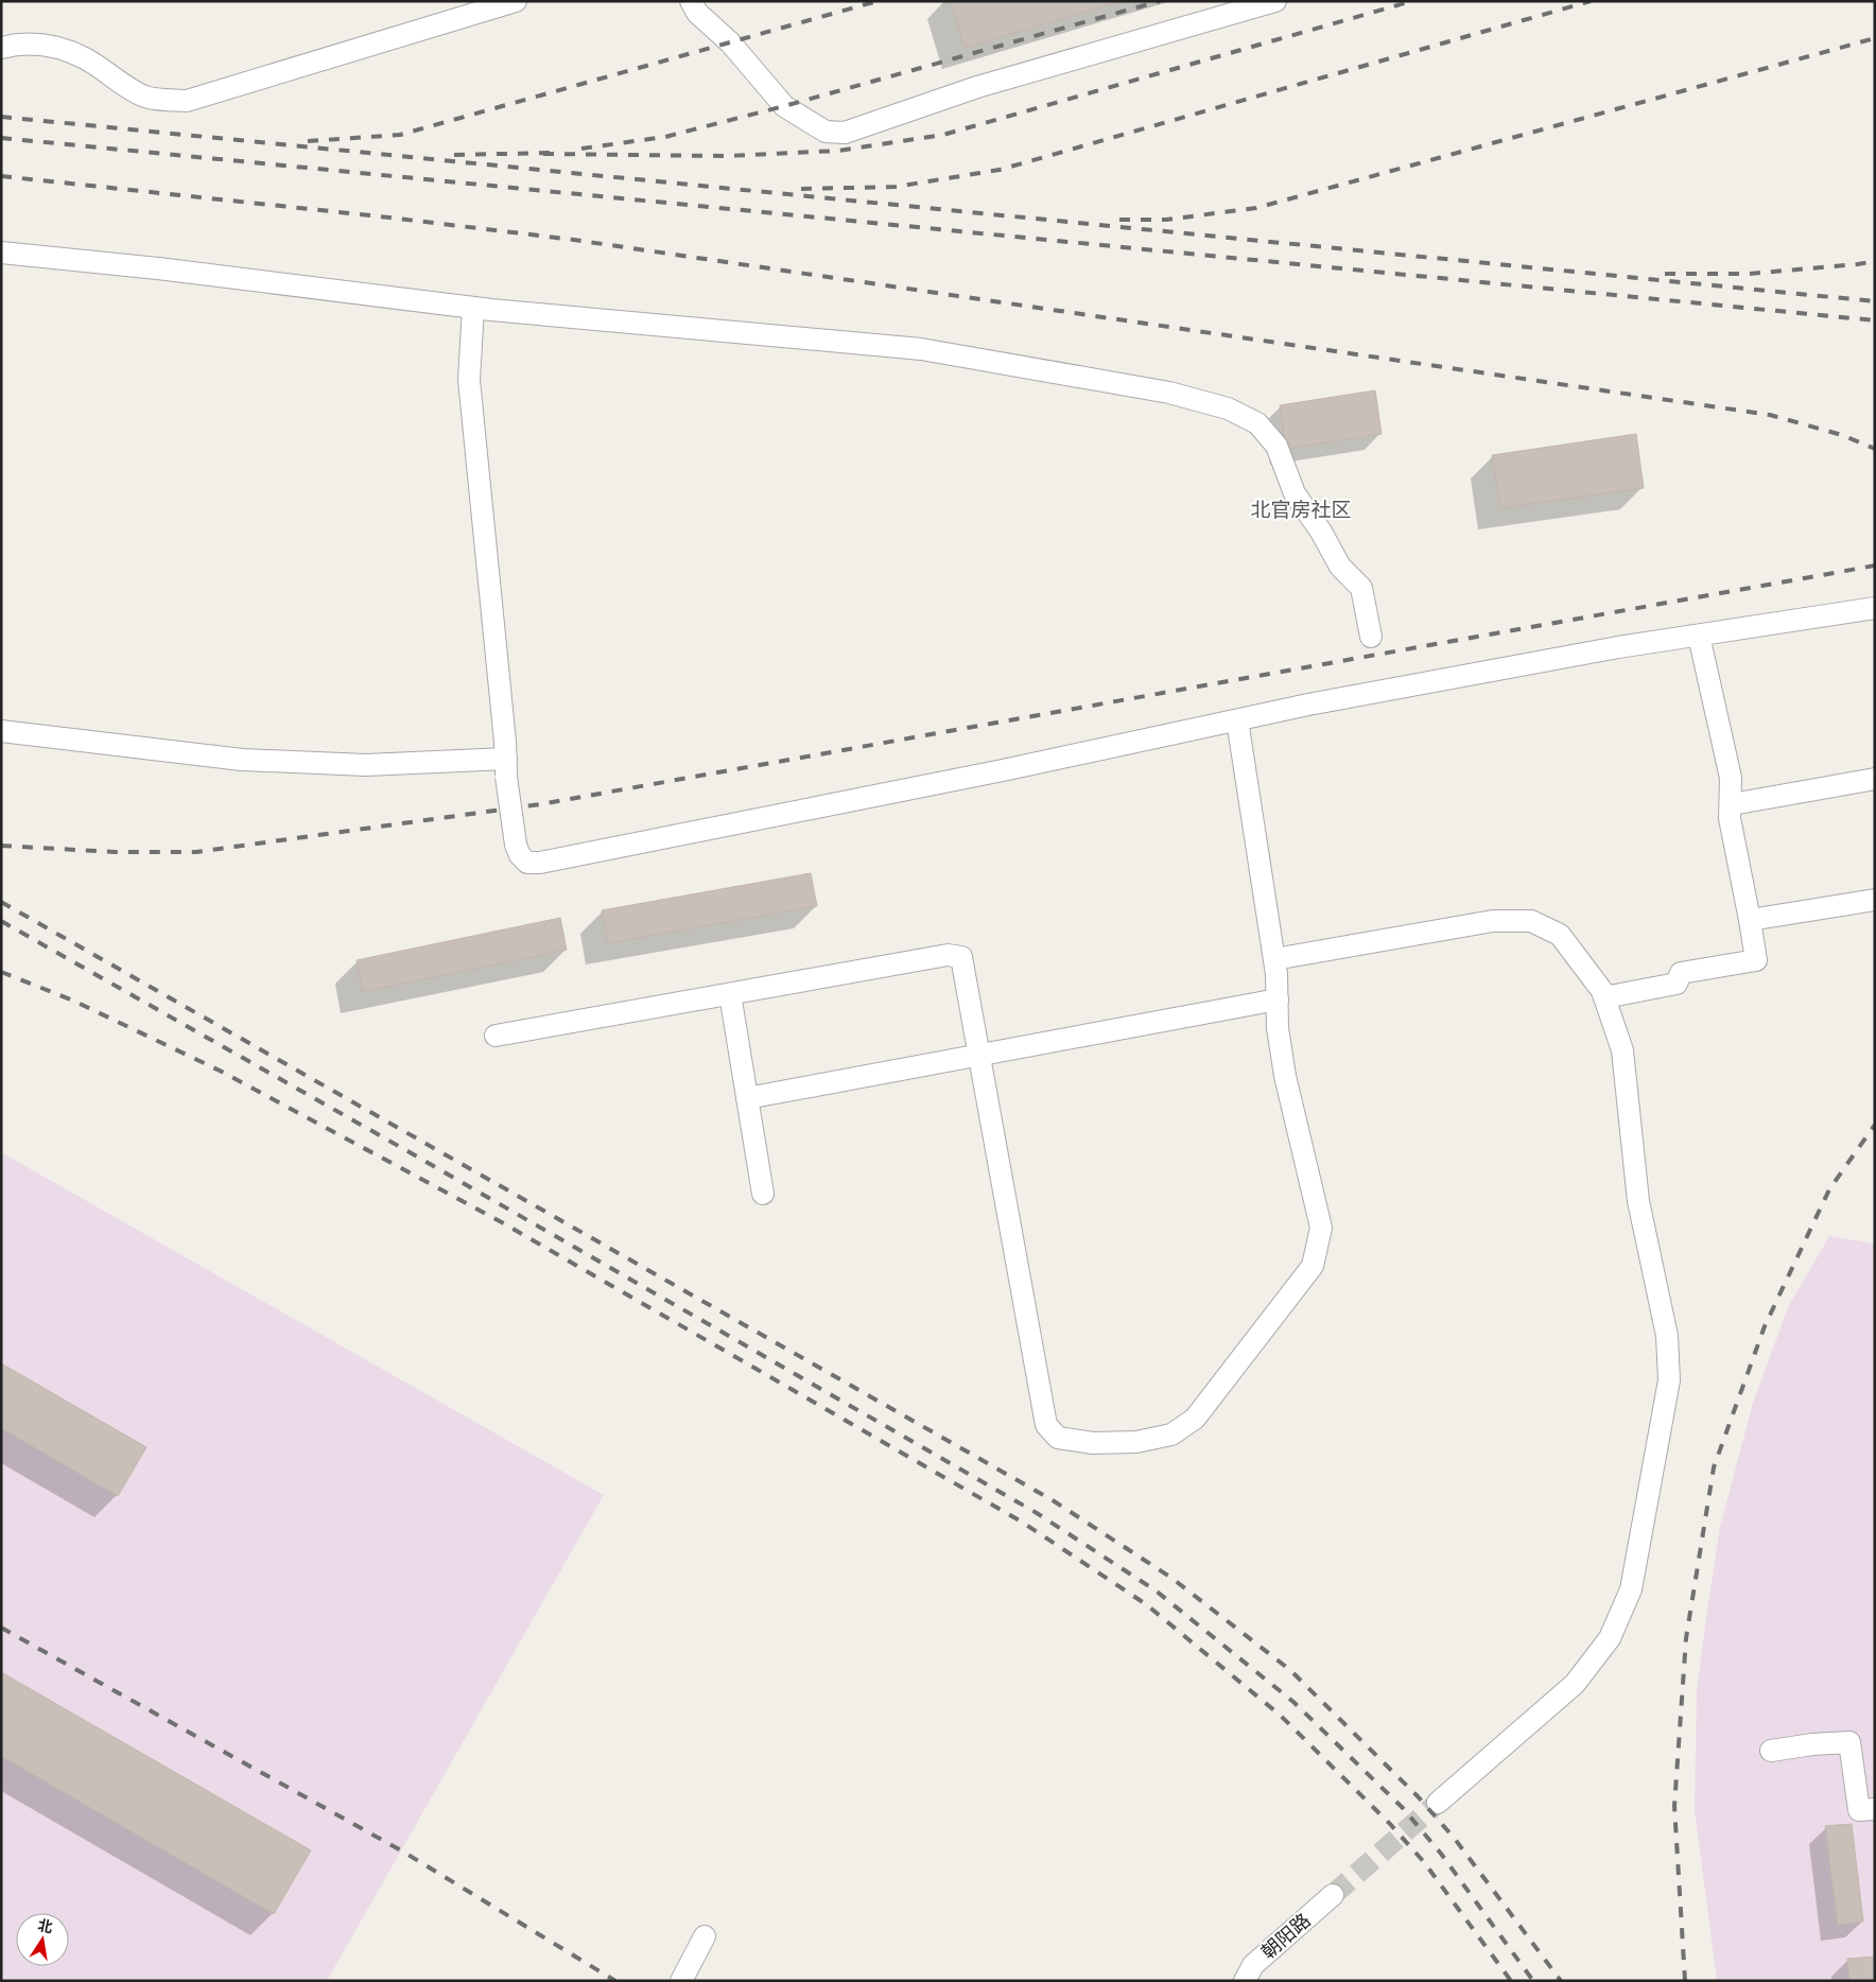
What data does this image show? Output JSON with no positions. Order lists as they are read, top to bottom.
{
  "streets": {
    "street": ["朝阳路"]
  },
  "districts": ["北官房社区"],
  "north": "top"
}
